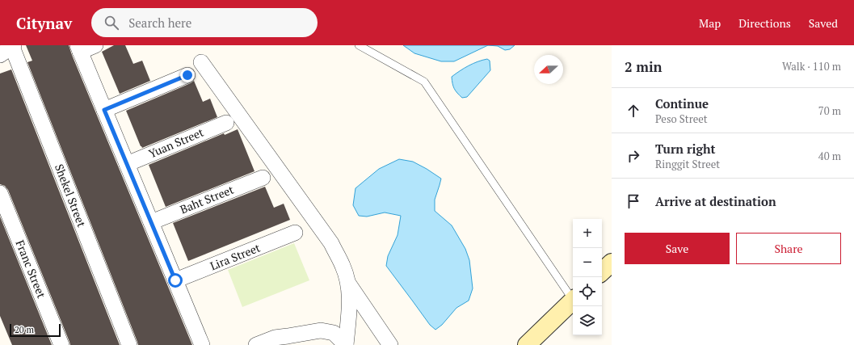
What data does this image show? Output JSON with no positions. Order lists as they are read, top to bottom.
{
  "streets": {
    "street": [
      "Yuan Street",
      "Shekel Street",
      "Baht Street",
      "Lira Street",
      "Franc Street"
    ]
  },
  "scale_bar": "20 m",
  "north": "left",
  "page": {
    "header": "Citynav",
    "search": "Search here",
    "nav": ["Map", "Directions", "Saved"],
    "heading": ["2 min", "Walk · 110 m"],
    "list": [
      ["Continue", "Peso Street", "70 m"],
      ["Turn right", "Ringgit Street", "40 m"],
      "Arrive at destination"
    ],
    "map_buttons": ["+", "−"],
    "buttons": ["Save", "Share"],
    "scale": "20 m"
  }
}
